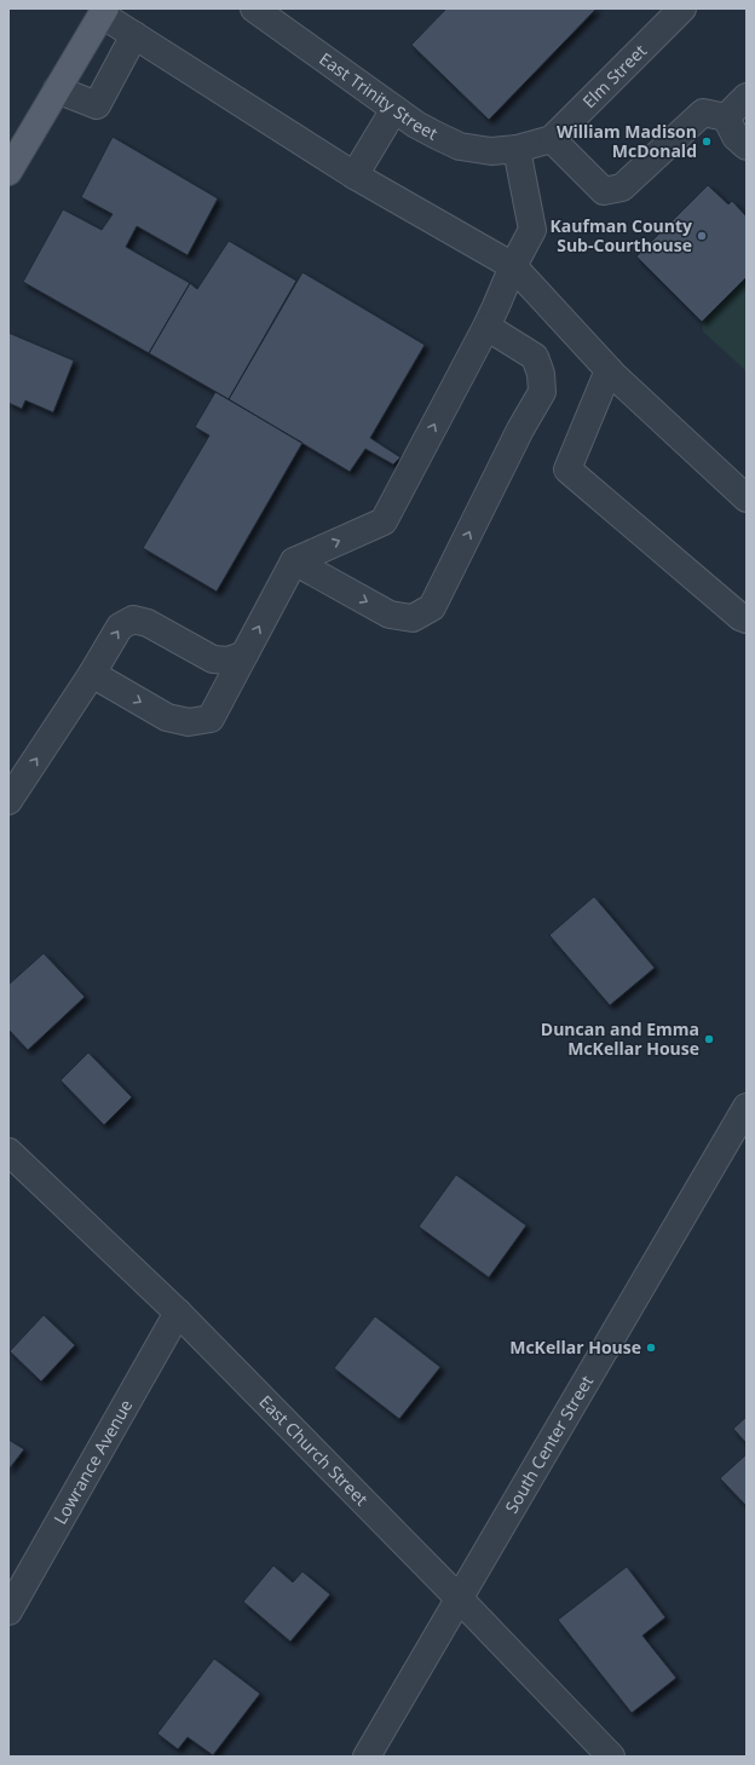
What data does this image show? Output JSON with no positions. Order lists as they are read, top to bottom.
{
  "streets": {
    "street": [
      "Elm Street",
      "East Trinity Street",
      "South Center Street",
      "East Church Street",
      "Lowrance Avenue"
    ]
  },
  "crossings": [
    ["Elm Street", "East Trinity Street"],
    ["South Center Street", "East Church Street"],
    ["East Church Street", "Lowrance Avenue"]
  ],
  "places": [
    "William Madison McDonald",
    "Kaufman County Sub-Courthouse",
    "Duncan and Emma McKellar House",
    "McKellar House"
  ]
}
